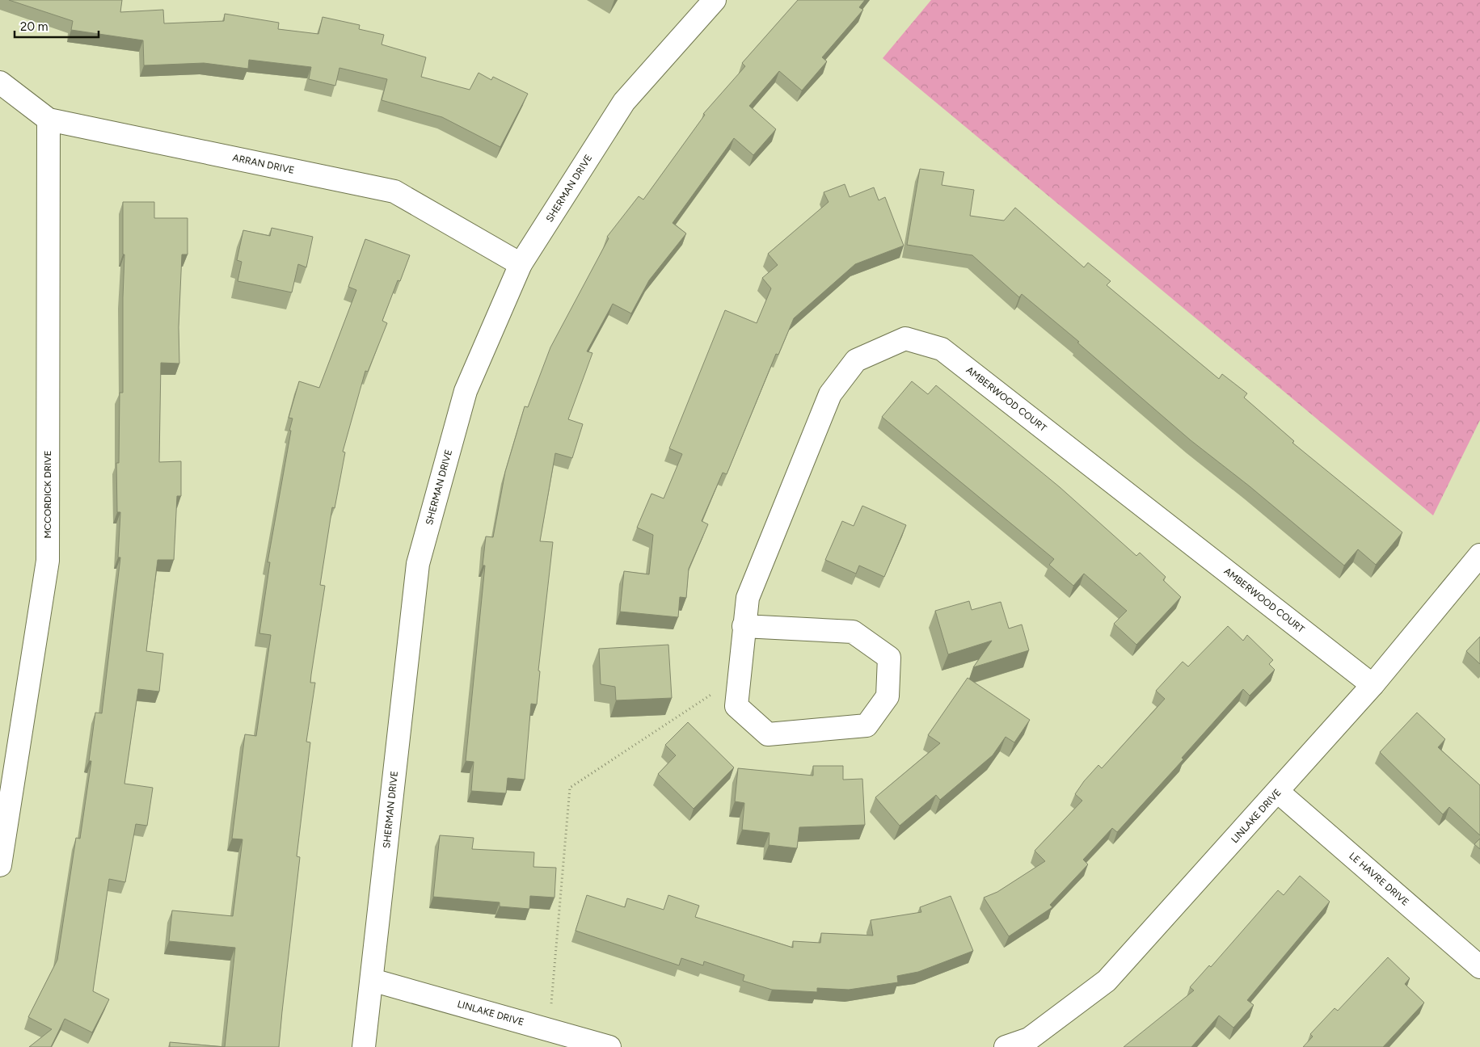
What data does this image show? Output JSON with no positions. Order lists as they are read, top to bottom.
{
  "streets": {
    "street": [
      "ARRAN DRIVE",
      "SHERMAN DRIVE",
      "AMBERWOOD COURT",
      "MCCORDICK DRIVE",
      "LINLAKE DRIVE",
      "LE HAVRE DRIVE"
    ]
  },
  "crossings": [
    ["ARRAN DRIVE", "SHERMAN DRIVE"],
    ["ARRAN DRIVE", "MCCORDICK DRIVE"],
    ["SHERMAN DRIVE", "LINLAKE DRIVE"],
    ["AMBERWOOD COURT", "LINLAKE DRIVE"],
    ["LINLAKE DRIVE", "LE HAVRE DRIVE"]
  ],
  "scale_bar": "20 m"
}
